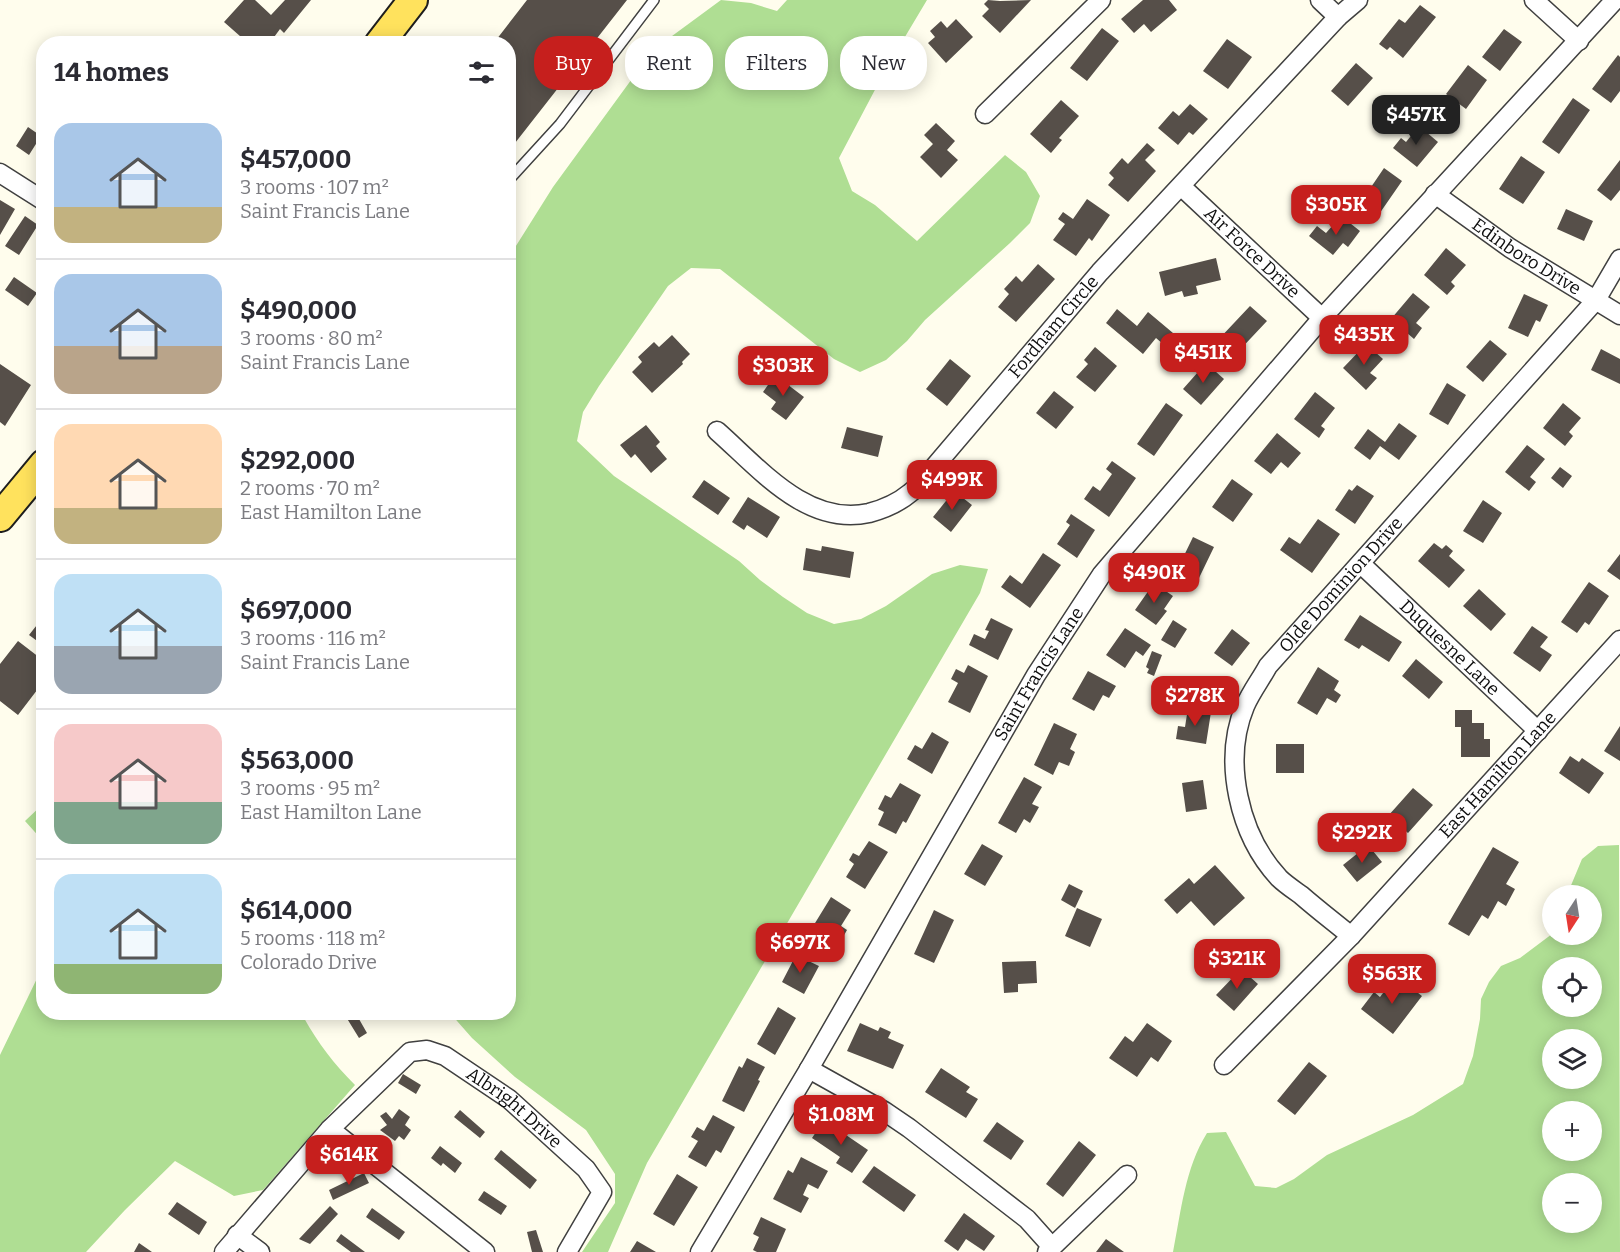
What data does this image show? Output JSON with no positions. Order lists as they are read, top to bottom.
{
  "streets": {
    "street": [
      "Air Force Drive",
      "Edinboro Drive",
      "Fordham Circle",
      "Olde Dominion Drive",
      "Duquesne Lane",
      "Saint Francis Lane",
      "East Hamilton Lane",
      "Albright Drive"
    ]
  },
  "crossings": [
    ["Air Force Drive", "Fordham Circle"],
    ["Air Force Drive", "Saint Francis Lane"],
    ["Edinboro Drive", "Olde Dominion Drive"],
    ["Edinboro Drive", "Saint Francis Lane"],
    ["Olde Dominion Drive", "Duquesne Lane"],
    ["Olde Dominion Drive", "East Hamilton Lane"],
    ["Duquesne Lane", "East Hamilton Lane"]
  ],
  "north": "bottom",
  "page": {
    "chip": [
      "Buy",
      "Rent",
      "Filters",
      "New"
    ],
    "heading": "14 homes",
    "price": [
      "$457K",
      "$305K",
      "$435K",
      "$451K",
      "$303K",
      "$499K",
      "$490K",
      "$278K",
      "$292K",
      "$697K",
      "$321K",
      "$563K",
      "$1.08M",
      "$614K"
    ],
    "list": [
      {
        "name": "$457,000",
        "note": "3 rooms · 107 m² · Saint Francis Lane"
      },
      {
        "name": "$490,000",
        "note": "3 rooms · 80 m² · Saint Francis Lane"
      },
      {
        "name": "$292,000",
        "note": "2 rooms · 70 m² · East Hamilton Lane"
      },
      {
        "name": "$697,000",
        "note": "3 rooms · 116 m² · Saint Francis Lane"
      },
      {
        "name": "$563,000",
        "note": "3 rooms · 95 m² · East Hamilton Lane"
      },
      {
        "name": "$614,000",
        "note": "5 rooms · 118 m² · Colorado Drive"
      }
    ],
    "map_buttons": ["+", "−"]
  }
}
